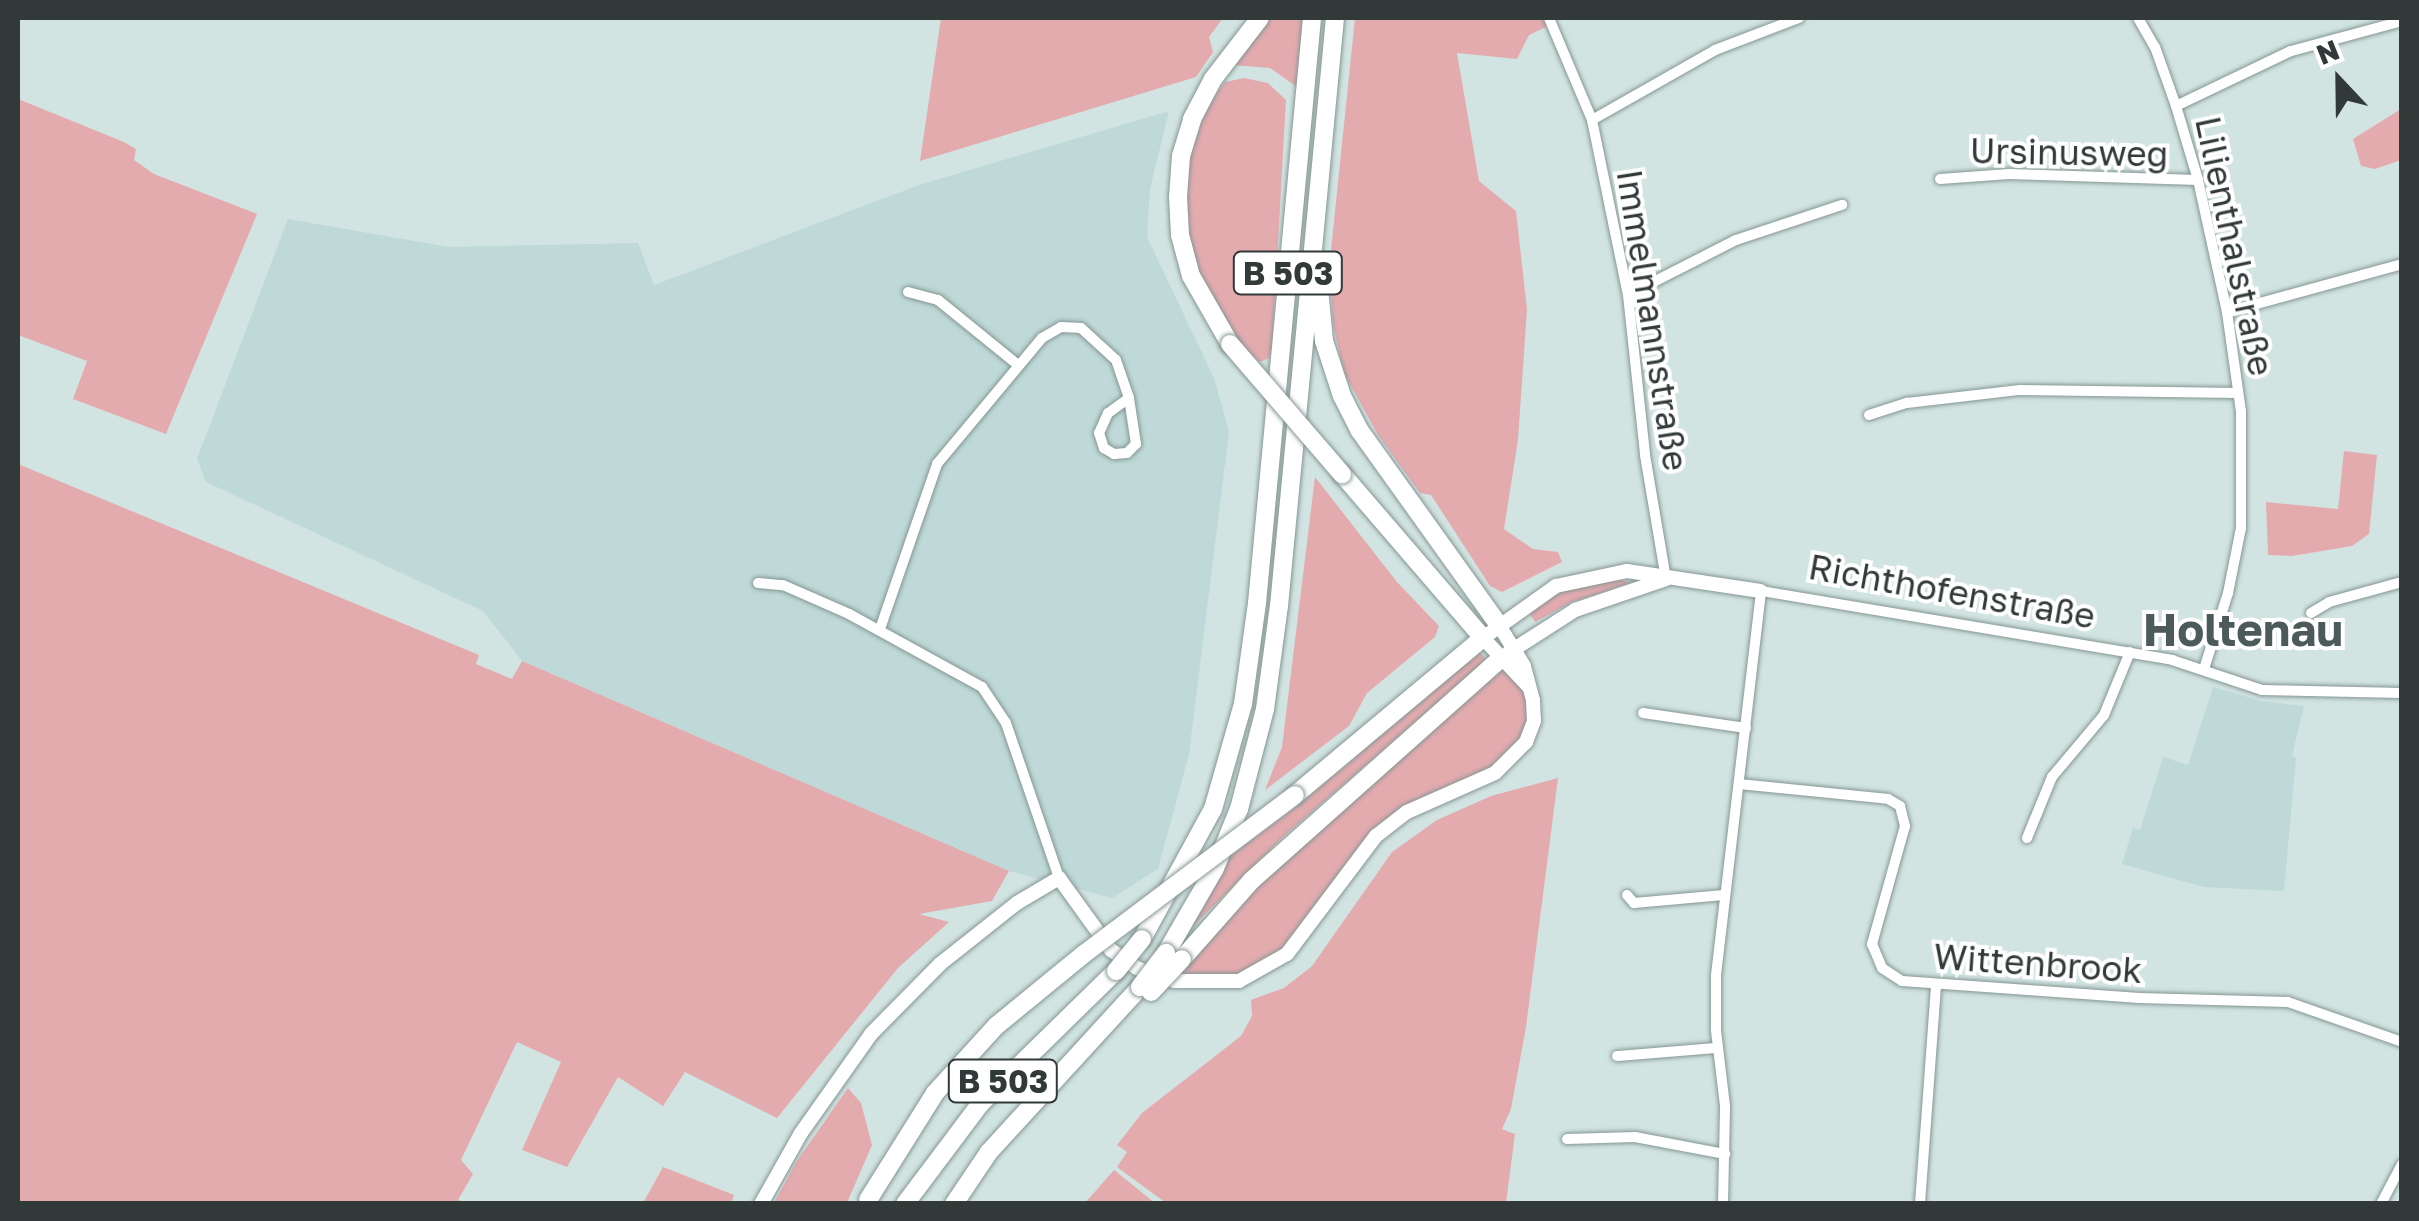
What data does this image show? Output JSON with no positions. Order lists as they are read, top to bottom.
{
  "streets": {
    "highway": ["B 503"],
    "street": [
      "Ursinusweg",
      "Lilienthalstraße",
      "Immelmannstraße",
      "Richthofenstraße",
      "Wittenbrook"
    ]
  },
  "crossings": [
    ["Ursinusweg", "Lilienthalstraße"],
    ["Lilienthalstraße", "Richthofenstraße"],
    ["Immelmannstraße", "Richthofenstraße"]
  ],
  "districts": ["Holtenau"],
  "north": "top"
}
